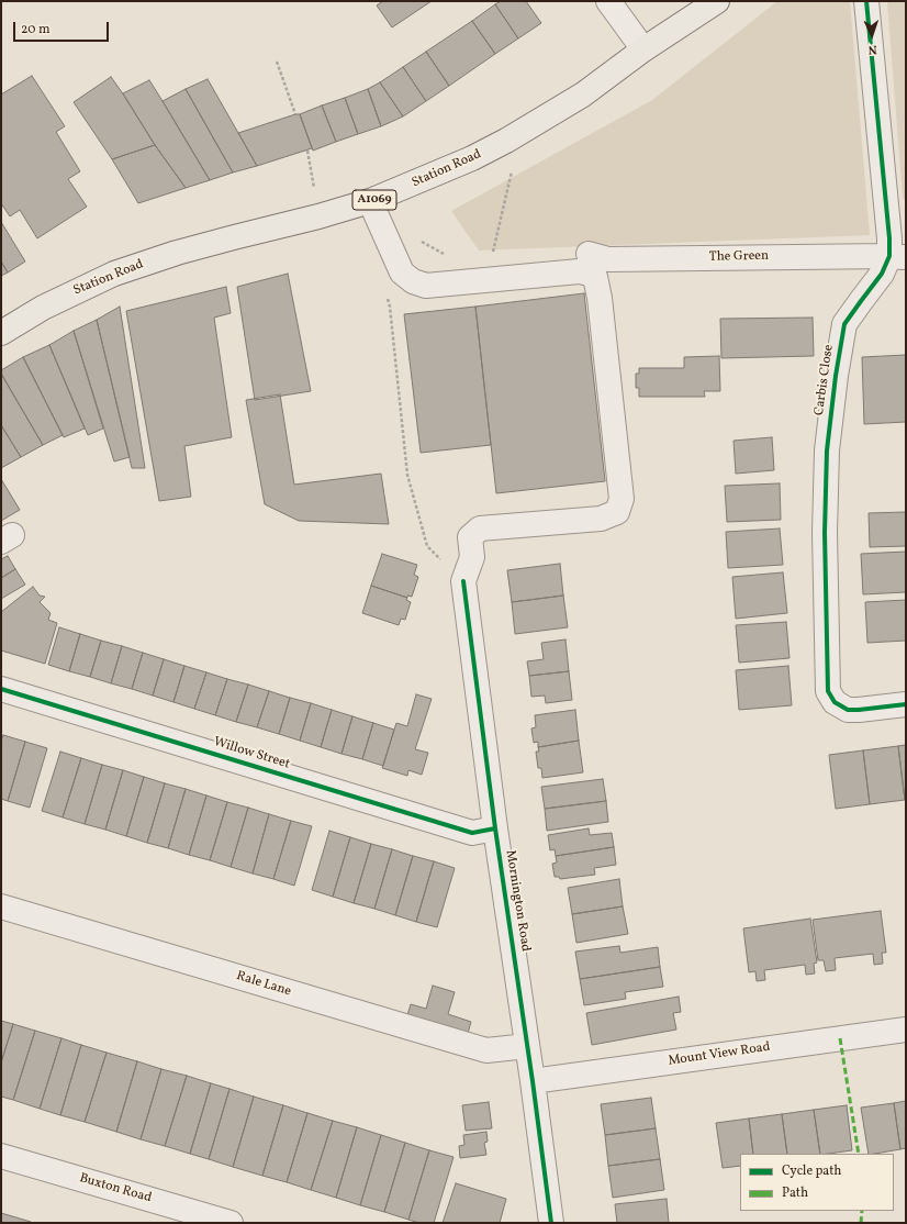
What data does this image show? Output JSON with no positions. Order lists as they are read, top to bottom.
{
  "streets": {
    "main road": ["Station Road", "A1069"],
    "street": [
      "The Green",
      "Carbis Close",
      "Willow Street",
      "Mornington Road",
      "Rale Lane",
      "Mount View Road",
      "Buxton Road"
    ]
  },
  "crossings": [
    ["Station Road", "Mornington Road"],
    ["The Green", "Carbis Close"],
    ["Willow Street", "Mornington Road"],
    ["Mornington Road", "Rale Lane"],
    ["Mornington Road", "Mount View Road"]
  ],
  "legend": ["Cycle path", "Path"],
  "scale_bar": "20 m",
  "north": "bottom"
}
